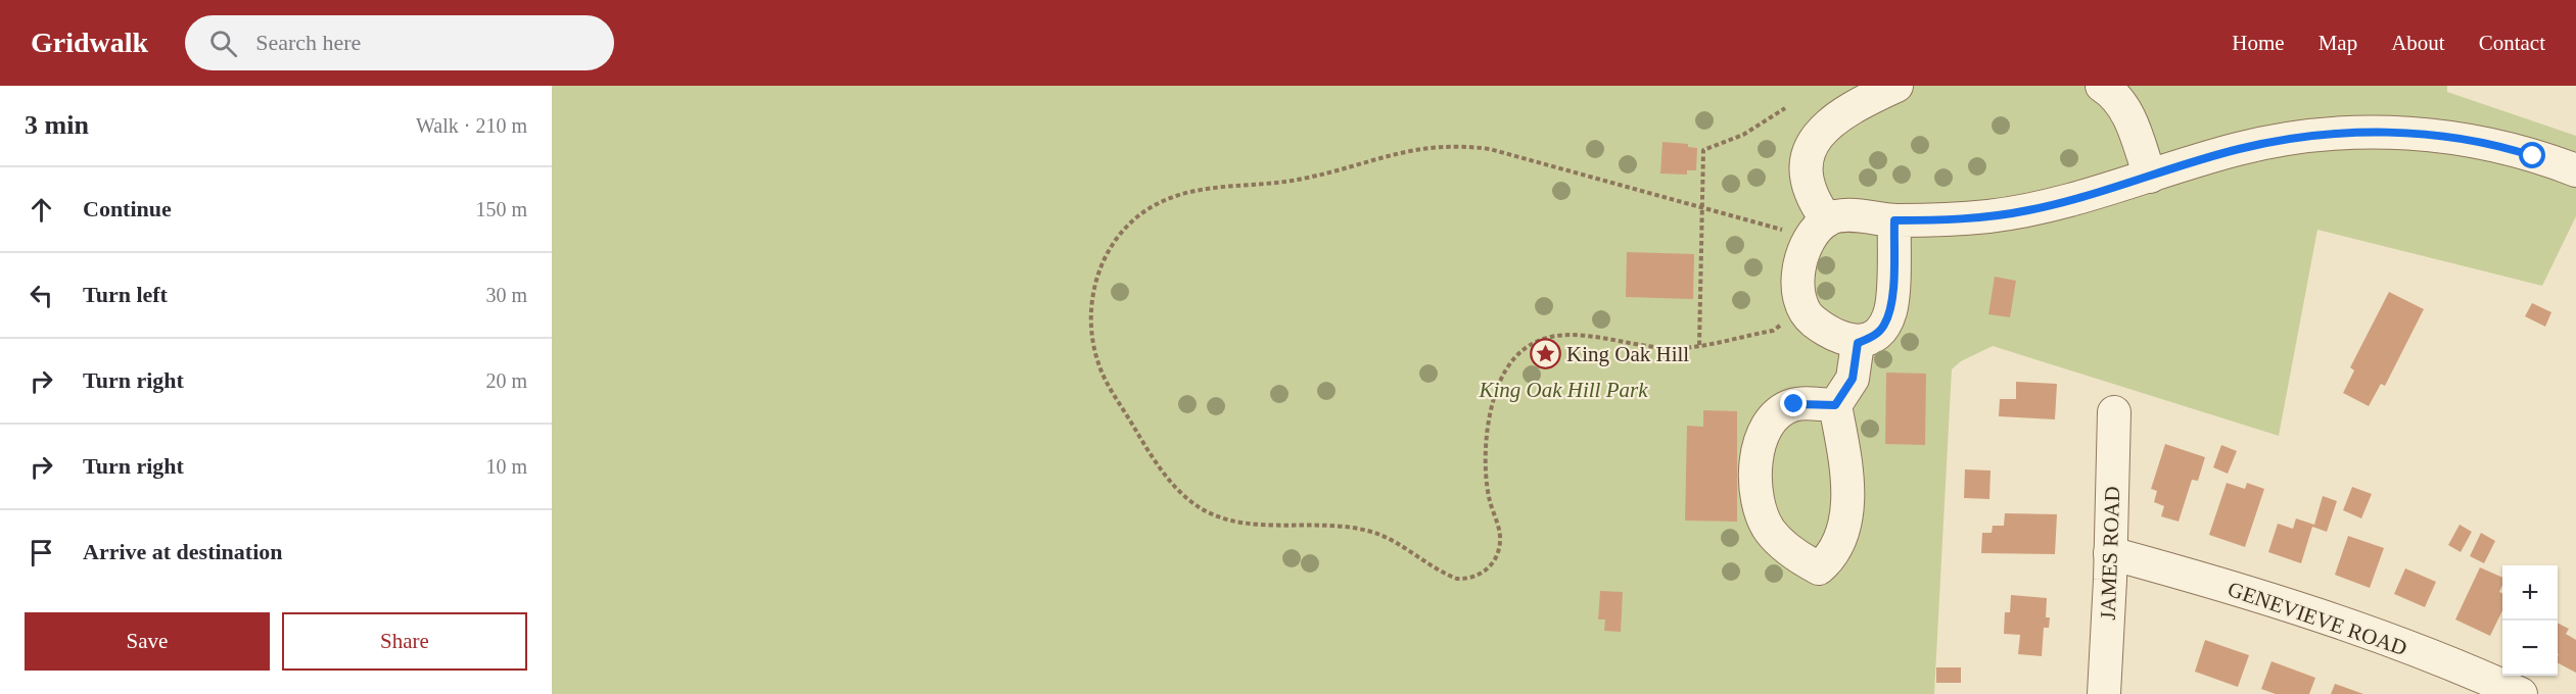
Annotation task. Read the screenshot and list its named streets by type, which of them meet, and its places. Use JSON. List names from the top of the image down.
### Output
{
  "streets": {
    "street": ["JAMES ROAD", "GENEVIEVE ROAD"]
  },
  "crossings": [
    ["JAMES ROAD", "GENEVIEVE ROAD"]
  ],
  "parks": ["King Oak Hill Park"],
  "places": {
    "place": ["King Oak Hill"]
  },
  "page": {
    "header": "Gridwalk",
    "search": "Search here",
    "nav": [
      "Home",
      "Map",
      "About",
      "Contact"
    ],
    "heading": ["3 min", "Walk · 210 m"],
    "list": [
      ["Continue", "150 m"],
      ["Turn left", "30 m"],
      ["Turn right", "20 m"],
      ["Turn right", "10 m"],
      "Arrive at destination"
    ],
    "map_buttons": ["+", "−"],
    "buttons": ["Save", "Share"]
  }
}
